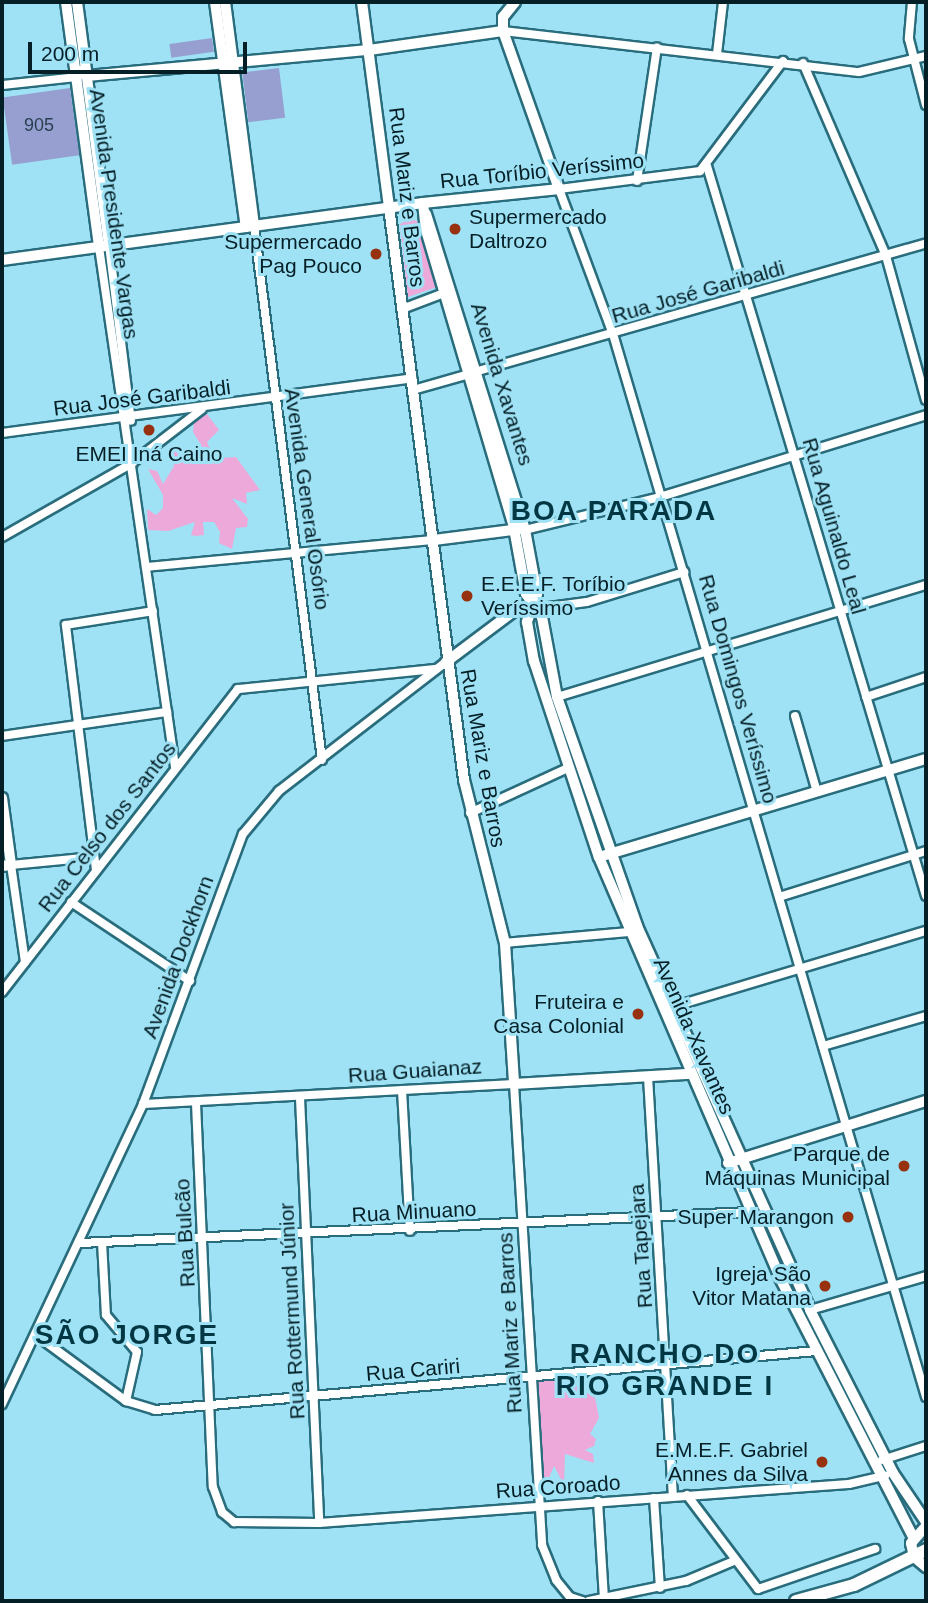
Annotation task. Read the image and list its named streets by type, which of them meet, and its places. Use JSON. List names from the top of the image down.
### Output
{
  "streets": {
    "main road": [
      "Rua Toríbio Veríssimo",
      "Rua Mariz e Barros",
      "Avenida Xavantes",
      "Avenida General Osório"
    ],
    "street": [
      "Avenida Presidente Vargas",
      "Rua José Garibaldi",
      "Rua Aguinaldo Leal",
      "Rua Domingos Veríssimo",
      "Rua Celso dos Santos",
      "Avenida Dockhorn",
      "Rua Guaianaz",
      "Rua Minuano",
      "Rua Bulcão",
      "Rua Tapejara",
      "Rua Rottermund Júnior",
      "Rua Cariri",
      "Rua Coroado"
    ]
  },
  "crossings": [
    ["Rua Toríbio Veríssimo", "Rua Mariz e Barros"],
    ["Rua Toríbio Veríssimo", "Avenida Presidente Vargas"],
    ["Rua Toríbio Veríssimo", "Avenida Xavantes"],
    ["Rua Toríbio Veríssimo", "Avenida General Osório"],
    ["Rua Toríbio Veríssimo", "Rua Aguinaldo Leal"],
    ["Rua Toríbio Veríssimo", "Rua Domingos Veríssimo"],
    ["Rua Mariz e Barros", "Rua José Garibaldi"],
    ["Rua Mariz e Barros", "Avenida Dockhorn"],
    ["Rua Mariz e Barros", "Rua Guaianaz"],
    ["Rua Mariz e Barros", "Rua Minuano"],
    ["Rua Mariz e Barros", "Rua Cariri"],
    ["Rua Mariz e Barros", "Rua Coroado"],
    ["Avenida Presidente Vargas", "Rua José Garibaldi"],
    ["Avenida Presidente Vargas", "Rua Celso dos Santos"],
    ["Rua José Garibaldi", "Avenida Xavantes"],
    ["Rua José Garibaldi", "Avenida General Osório"],
    ["Rua José Garibaldi", "Rua Aguinaldo Leal"],
    ["Rua José Garibaldi", "Rua Domingos Veríssimo"],
    ["Avenida Xavantes", "Avenida Dockhorn"],
    ["Avenida Xavantes", "Rua Guaianaz"],
    ["Avenida Xavantes", "Rua Minuano"],
    ["Avenida Xavantes", "Rua Cariri"],
    ["Avenida Xavantes", "Rua Coroado"],
    ["Avenida General Osório", "Rua Celso dos Santos"],
    ["Avenida General Osório", "Avenida Dockhorn"],
    ["Avenida Dockhorn", "Rua Guaianaz"],
    ["Avenida Dockhorn", "Rua Minuano"],
    ["Avenida Dockhorn", "Rua Cariri"],
    ["Rua Guaianaz", "Rua Bulcão"],
    ["Rua Guaianaz", "Rua Tapejara"],
    ["Rua Guaianaz", "Rua Rottermund Júnior"],
    ["Rua Minuano", "Rua Bulcão"],
    ["Rua Minuano", "Rua Tapejara"],
    ["Rua Minuano", "Rua Rottermund Júnior"],
    ["Rua Bulcão", "Rua Cariri"],
    ["Rua Bulcão", "Rua Coroado"],
    ["Rua Tapejara", "Rua Cariri"],
    ["Rua Tapejara", "Rua Coroado"],
    ["Rua Rottermund Júnior", "Rua Cariri"],
    ["Rua Rottermund Júnior", "Rua Coroado"]
  ],
  "districts": ["BOA PARADA", "SÃO JORGE", "RANCHO DO RIO GRANDE I"],
  "places": [
    "Supermercado Daltrozo",
    "Supermercado Pag Pouco",
    "EMEI Iná Caino",
    "E.E.E.F. Toríbio Veríssimo",
    "Fruteira e Casa Colonial",
    "Parque de Máquinas Municipal",
    "Super Marangon",
    "Igreja São Vitor Matana",
    "E.M.E.F. Gabriel Annes da Silva"
  ],
  "house_numbers": ["905"],
  "scale_bar": "200 m"
}
